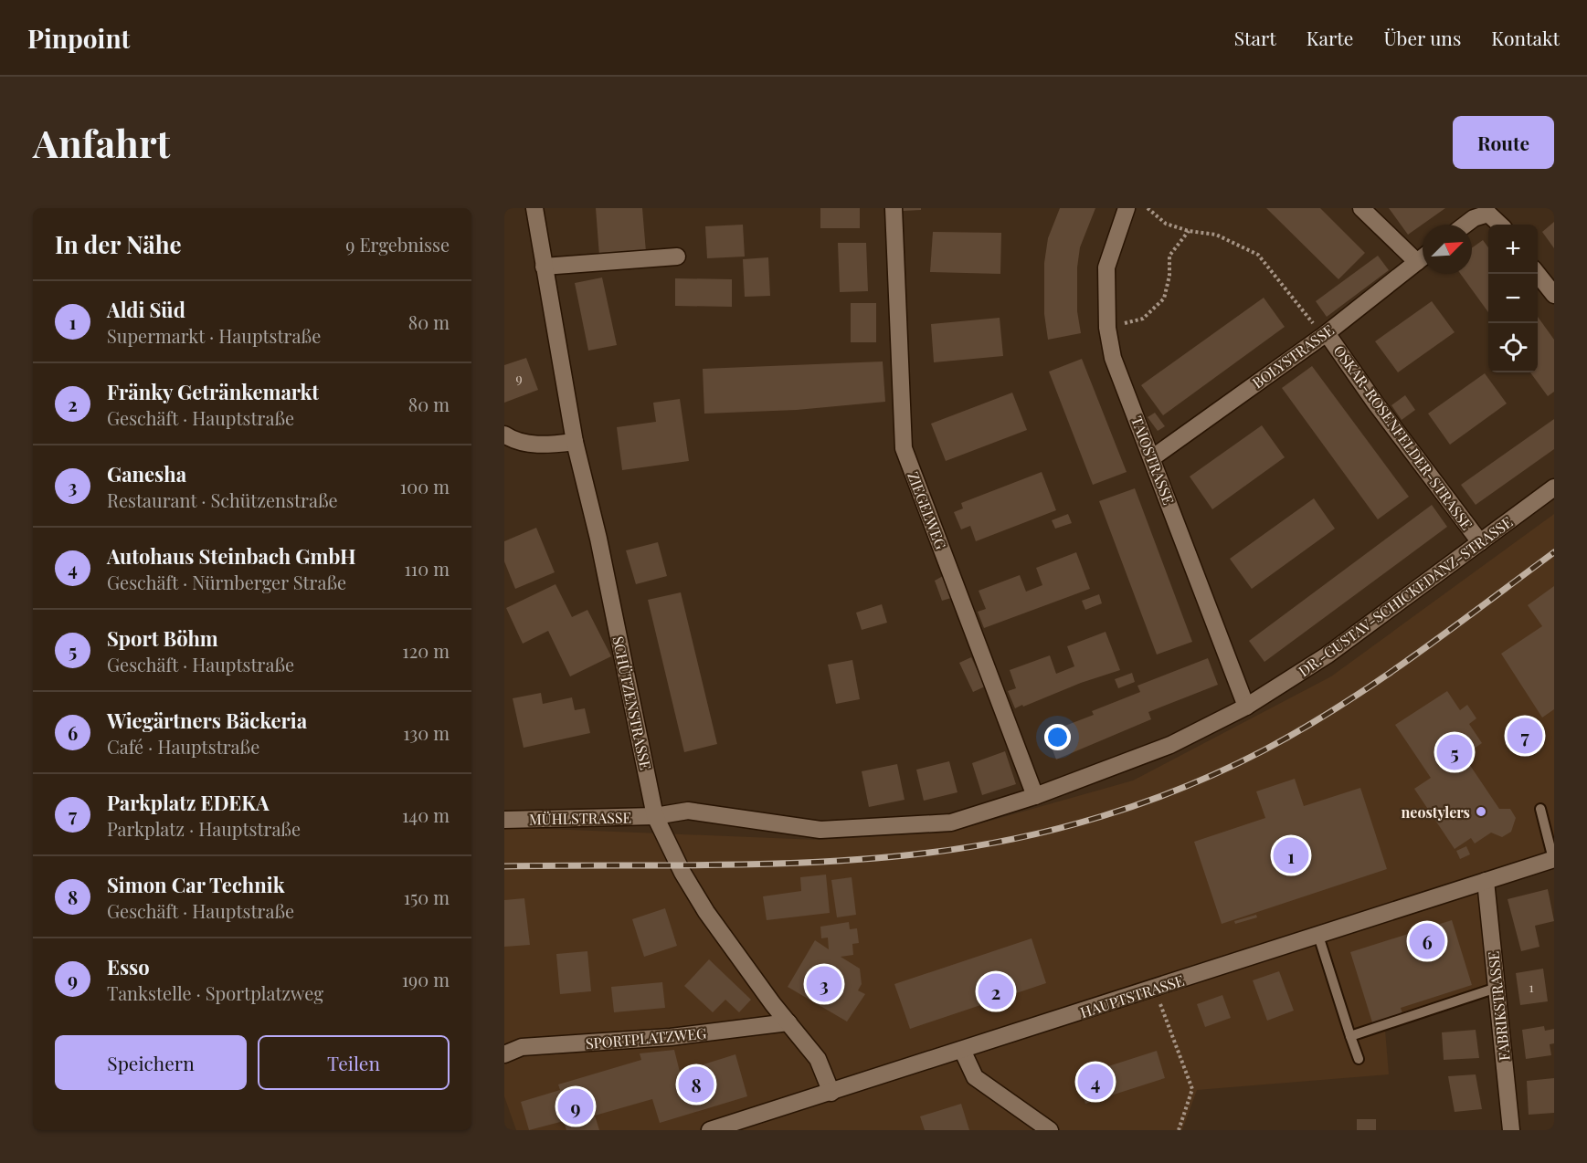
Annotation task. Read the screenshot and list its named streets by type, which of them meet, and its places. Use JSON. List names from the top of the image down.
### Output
{
  "streets": {
    "street": [
      "BOLYSTRASSE",
      "OSKAR-ROSENFELDER-STRASSE",
      "TAIOSTRASSE",
      "ZIEGELWEG",
      "DR.-GUSTAV-SCHICKEDANZ-STRASSE",
      "SCHÜTZENSTRASSE",
      "MÜHLSTRASSE",
      "HAUPTSTRASSE",
      "FABRIKSTRASSE",
      "SPORTPLATZWEG"
    ]
  },
  "crossings": [
    ["BOLYSTRASSE", "OSKAR-ROSENFELDER-STRASSE"],
    ["BOLYSTRASSE", "TAIOSTRASSE"],
    ["OSKAR-ROSENFELDER-STRASSE", "DR.-GUSTAV-SCHICKEDANZ-STRASSE"],
    ["TAIOSTRASSE", "DR.-GUSTAV-SCHICKEDANZ-STRASSE"],
    ["ZIEGELWEG", "DR.-GUSTAV-SCHICKEDANZ-STRASSE"],
    ["DR.-GUSTAV-SCHICKEDANZ-STRASSE", "SCHÜTZENSTRASSE"],
    ["DR.-GUSTAV-SCHICKEDANZ-STRASSE", "MÜHLSTRASSE"],
    ["SCHÜTZENSTRASSE", "MÜHLSTRASSE"],
    ["SCHÜTZENSTRASSE", "HAUPTSTRASSE"],
    ["SCHÜTZENSTRASSE", "SPORTPLATZWEG"],
    ["HAUPTSTRASSE", "FABRIKSTRASSE"]
  ],
  "places": ["neostylers"],
  "house_numbers": ["9", "1"],
  "north": "top right",
  "page": {
    "header": "Pinpoint",
    "nav": [
      "Start",
      "Karte",
      "Über uns",
      "Kontakt"
    ],
    "buttons": [
      "Route",
      ["Speichern", "Teilen"]
    ],
    "title": "Anfahrt",
    "heading": ["In der Nähe", "9 Ergebnisse"],
    "map_buttons": ["+", "−"],
    "list": [
      {
        "mark": "1",
        "name": "Aldi Süd",
        "note": "Supermarkt · Hauptstraße",
        "value": "80 m"
      },
      {
        "mark": "2",
        "name": "Fränky Getränkemarkt",
        "note": "Geschäft · Hauptstraße",
        "value": "80 m"
      },
      {
        "mark": "3",
        "name": "Ganesha",
        "note": "Restaurant · Schützenstraße",
        "value": "100 m"
      },
      {
        "mark": "4",
        "name": "Autohaus Steinbach GmbH",
        "note": "Geschäft · Nürnberger Straße",
        "value": "110 m"
      },
      {
        "mark": "5",
        "name": "Sport Böhm",
        "note": "Geschäft · Hauptstraße",
        "value": "120 m"
      },
      {
        "mark": "6",
        "name": "Wiegärtners Bäckeria",
        "note": "Café · Hauptstraße",
        "value": "130 m"
      },
      {
        "mark": "7",
        "name": "Parkplatz EDEKA",
        "note": "Parkplatz · Hauptstraße",
        "value": "140 m"
      },
      {
        "mark": "8",
        "name": "Simon Car Technik",
        "note": "Geschäft · Hauptstraße",
        "value": "150 m"
      },
      {
        "mark": "9",
        "name": "Esso",
        "note": "Tankstelle · Sportplatzweg",
        "value": "190 m"
      }
    ],
    "pins": [
      "7",
      "5",
      "1",
      "6",
      "3",
      "2",
      "4",
      "8",
      "9"
    ]
  }
}
